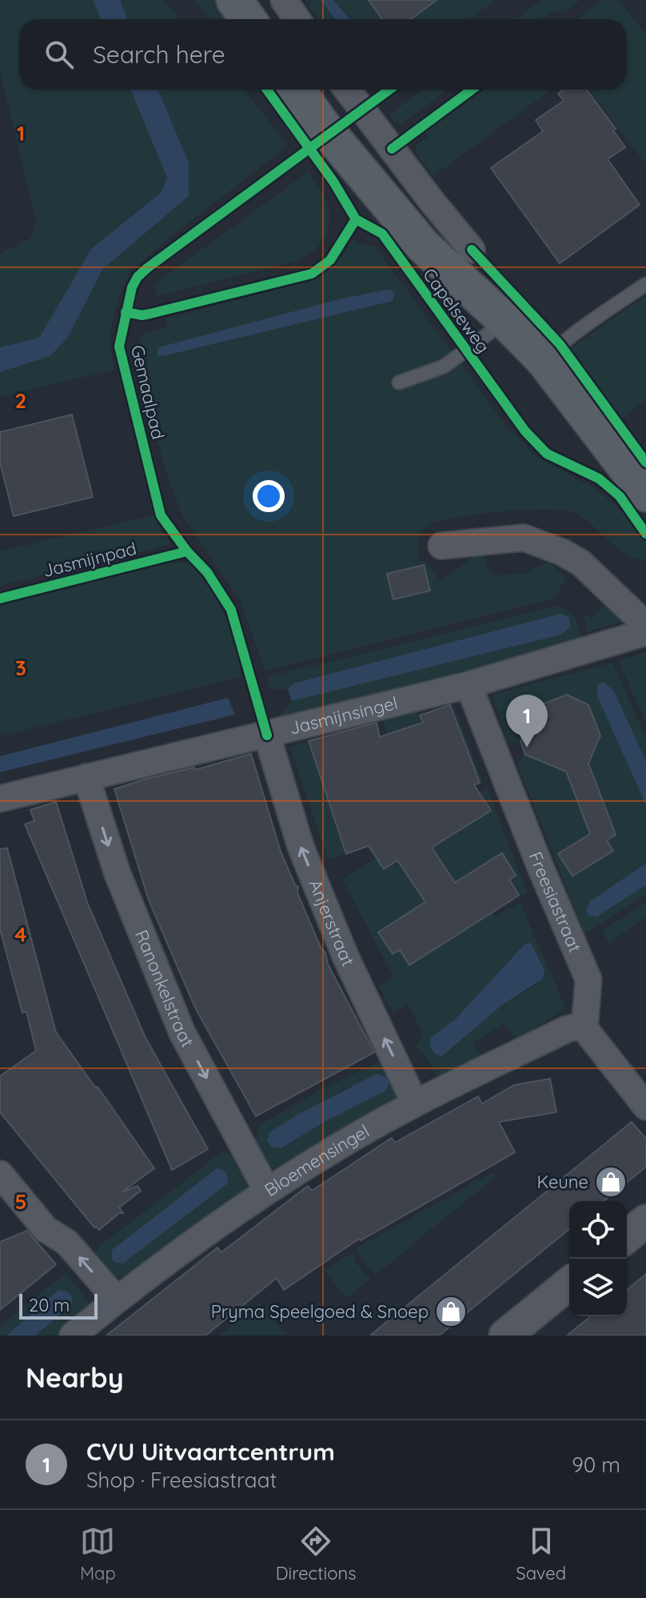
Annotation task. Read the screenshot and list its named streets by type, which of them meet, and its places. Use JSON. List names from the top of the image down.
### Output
{
  "streets": {
    "main road": ["Capelseweg"],
    "street": [
      "Jasmijnsingel",
      "Freesiastraat",
      "Anjerstraat",
      "Ranonkelstraat",
      "Bloemensingel"
    ],
    "cycle path": ["Gemaalpad", "Jasmijnpad"]
  },
  "crossings": [
    ["Jasmijnsingel", "Freesiastraat"],
    ["Jasmijnsingel", "Anjerstraat"],
    ["Jasmijnsingel", "Ranonkelstraat"],
    ["Freesiastraat", "Bloemensingel"],
    ["Anjerstraat", "Bloemensingel"],
    ["Ranonkelstraat", "Bloemensingel"]
  ],
  "one_way": ["Anjerstraat"],
  "places": {
    "shop": ["Keune", "Pryma Speelgoed & Snoep"]
  },
  "scale_bar": "20 m",
  "page": {
    "search": "Search here",
    "pins": "1",
    "scale": "20 m",
    "heading": "Nearby",
    "list": [
      {
        "mark": "1",
        "name": "CVU Uitvaartcentrum",
        "note": "Shop · Freesiastraat",
        "value": "90 m"
      }
    ],
    "nav": ["Map", "Directions", "Saved"]
  },
  "grid": {
    "rows": [
      "1",
      "2",
      "3",
      "4",
      "5"
    ]
  }
}
